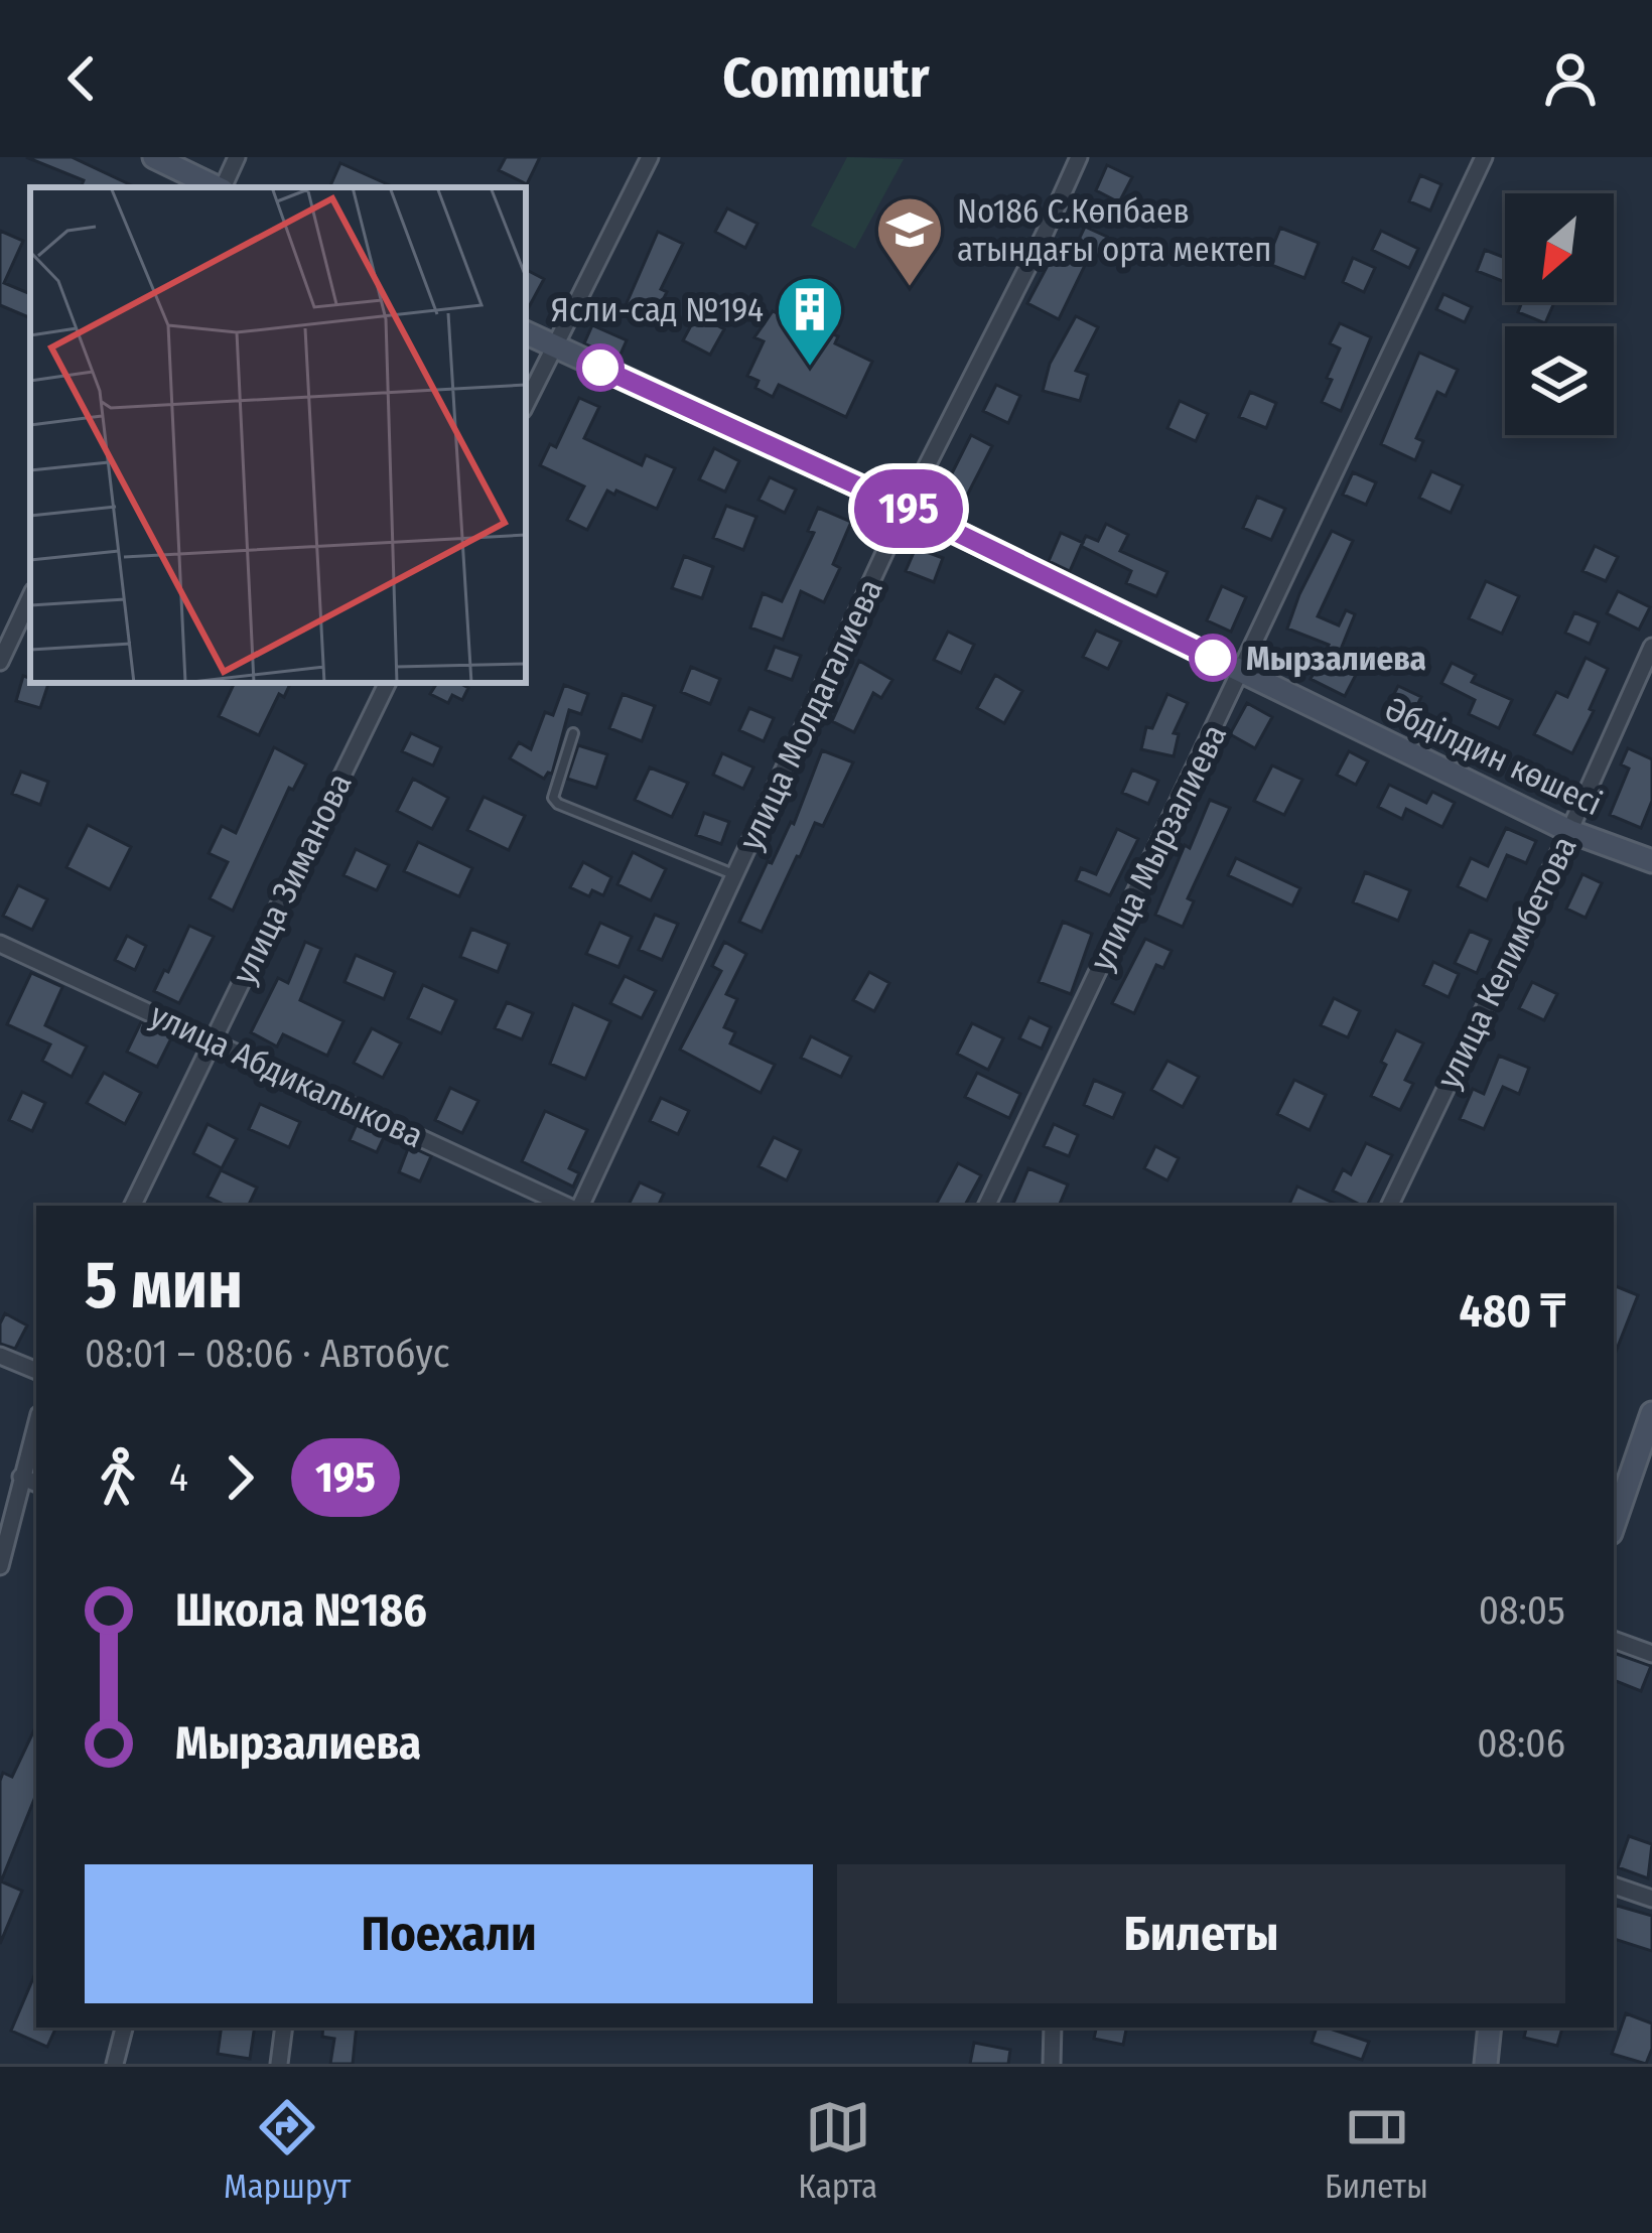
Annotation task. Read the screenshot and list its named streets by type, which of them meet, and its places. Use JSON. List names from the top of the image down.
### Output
{
  "streets": {
    "main road": ["Әбділдин көшесі"],
    "street": [
      "улица Молдагалиева",
      "улица Мырзалиева",
      "улица Зиманова",
      "улица Келимбетова",
      "улица Абдикалыкова"
    ]
  },
  "crossings": [
    ["улица Молдагалиева", "Әбділдин көшесі"],
    ["Әбділдин көшесі", "улица Мырзалиева"],
    ["Әбділдин көшесі", "улица Келимбетова"],
    ["улица Зиманова", "улица Абдикалыкова"]
  ],
  "places": {
    "school or university": ["No186 С.Көпбаев атындағы орта мектеп"],
    "building": ["Ясли-сад №194"],
    "other": ["Мырзалиева"]
  },
  "lines": ["bus line 195"],
  "north": "bottom left",
  "page": {
    "header": "Commutr",
    "on_map": "195",
    "heading": ["5 мин", "08:01 – 08:06 · Автобус", "480 ₸"],
    "legs": ["4", "195"],
    "list": [
      {
        "name": "Школа №186",
        "value": "08:05"
      },
      {
        "name": "Мырзалиева",
        "value": "08:06"
      }
    ],
    "buttons": ["Поехали", "Билеты"],
    "tabs": ["Маршрут", "Карта", "Билеты"]
  }
}
